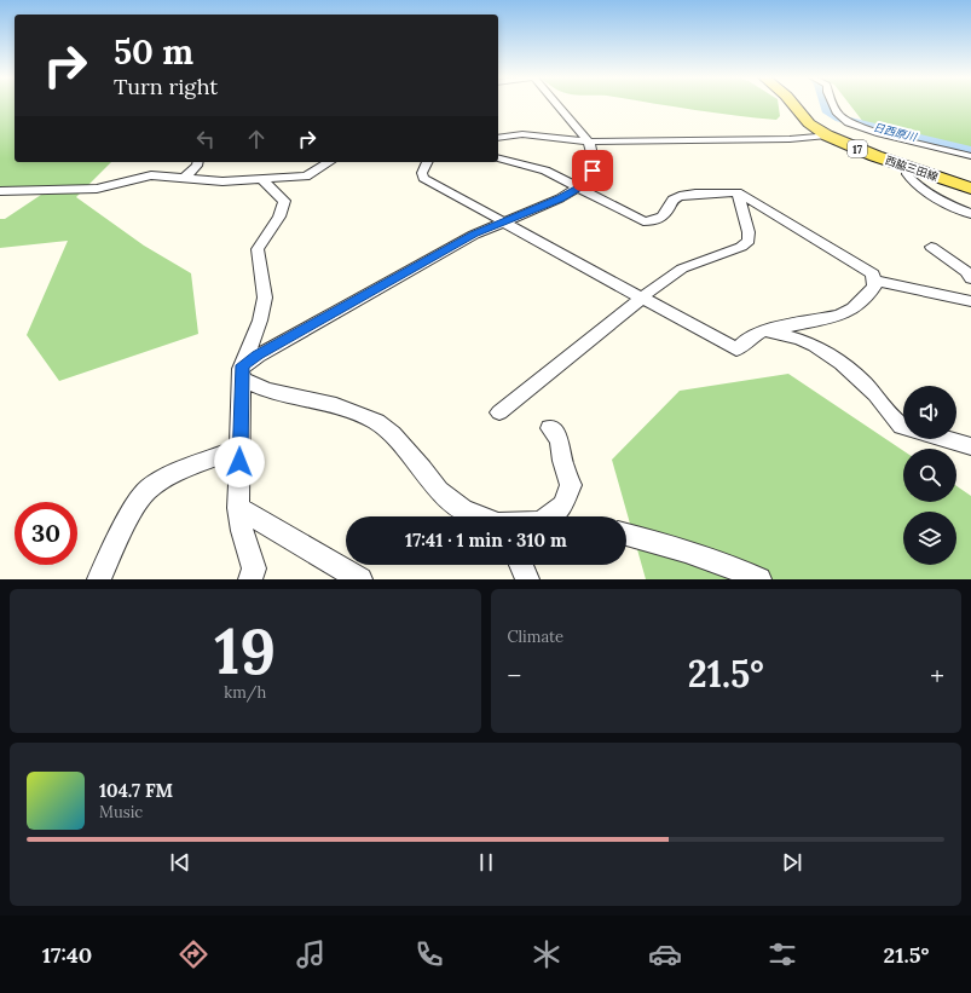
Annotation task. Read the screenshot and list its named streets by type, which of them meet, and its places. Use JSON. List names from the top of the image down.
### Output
{
  "streets": {
    "main road": ["17", "西脇三田線"]
  },
  "water": ["日西原川"],
  "page": {
    "turn": ["50 m", "Turn right"],
    "limit": "30",
    "trip": "17:41 · 1 min · 310 m",
    "tile": [
      ["19", "km/h"],
      "Climate"
    ],
    "heat": ["−", "21.5°", "+"],
    "song": ["104.7 FM", "Music"],
    "tabs": ["17:40", "21.5°"]
  }
}
